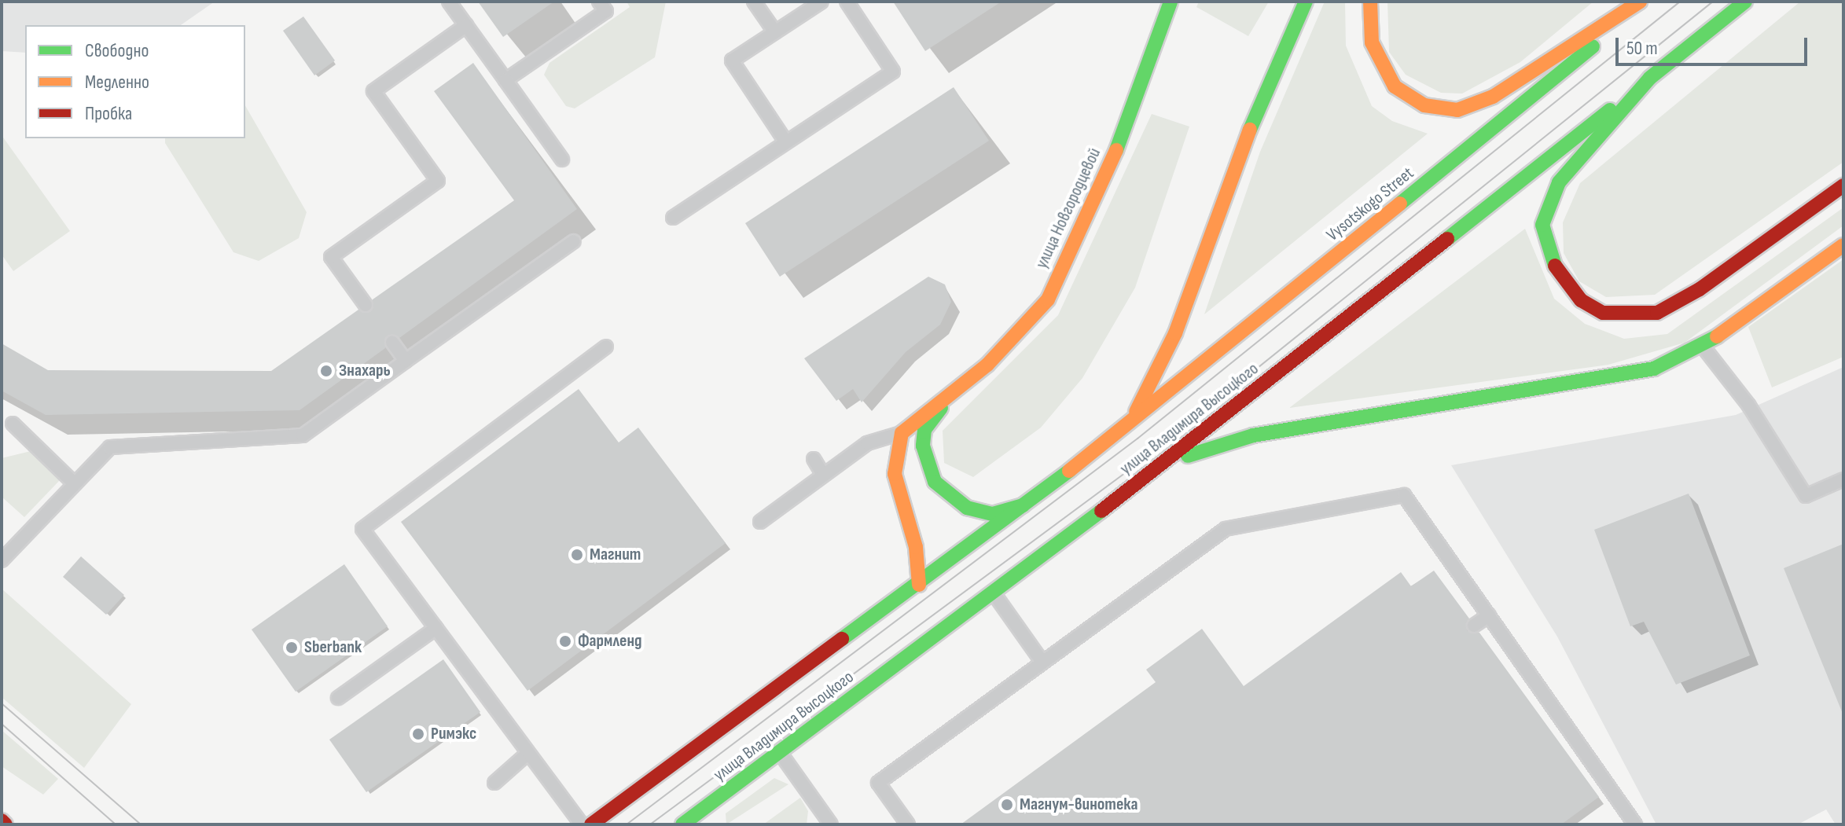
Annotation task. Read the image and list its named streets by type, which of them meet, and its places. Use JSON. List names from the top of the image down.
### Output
{
  "streets": {
    "main road": ["Vysotskogo Street", "улица Новгородцевой", "улица Владимира Высоцкого"]
  },
  "crossings": [
    ["Vysotskogo Street", "улица Владимира Высоцкого"],
    ["улица Новгородцевой", "улица Владимира Высоцкого"]
  ],
  "places": [
    "Знахарь",
    "Магнит",
    "Фармленд",
    "Sberbank",
    "Римэкс",
    "Магнум-винотека"
  ],
  "legend": ["Свободно", "Медленно", "Пробка"],
  "scale_bar": "50 m"
}
